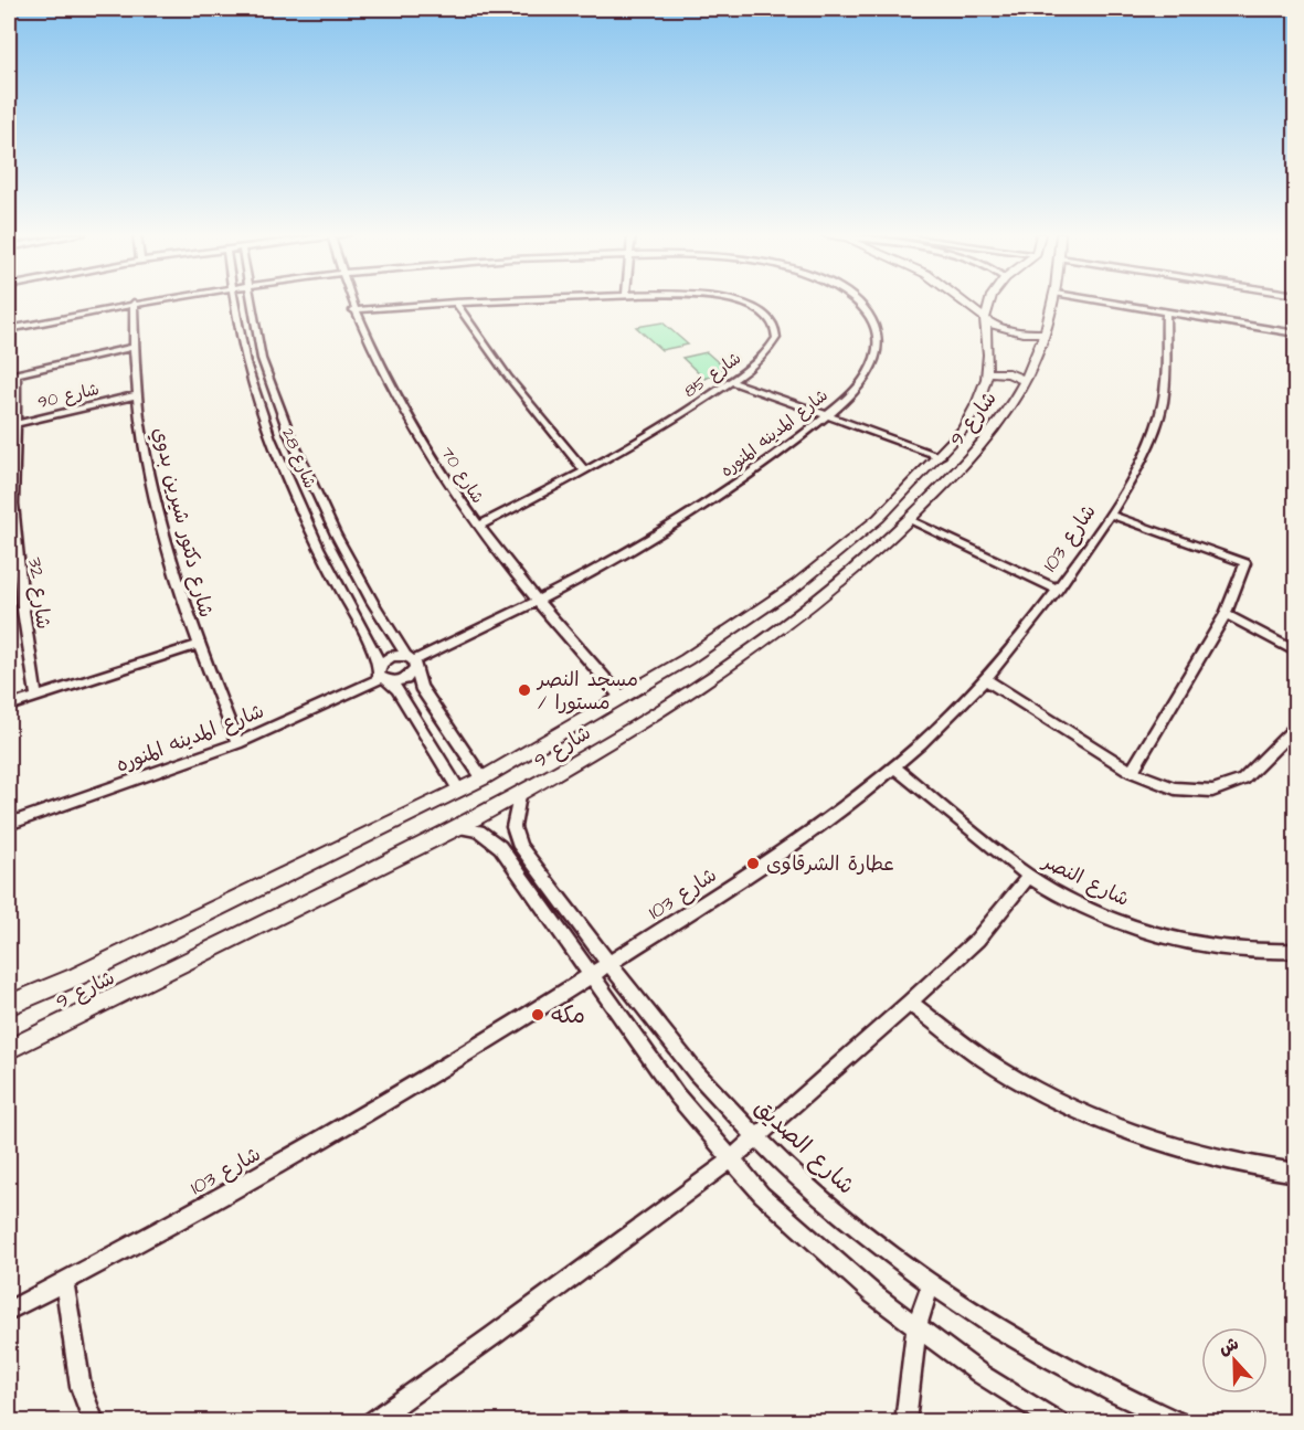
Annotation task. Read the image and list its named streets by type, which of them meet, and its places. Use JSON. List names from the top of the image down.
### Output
{
  "streets": {
    "main road": ["شارع 9"],
    "street": [
      "شارع 85",
      "شارع 90",
      "شارع المدينه المنوره",
      "شارع 28",
      "شارع 70",
      "شارع دكتور شيرين بدوي",
      "شارع 103",
      "شارع 32",
      "شارع النصر",
      "شارع الصديق"
    ]
  },
  "crossings": [
    ["شارع 85", "شارع 70"],
    ["شارع 90", "شارع دكتور شيرين بدوي"],
    ["شارع 90", "شارع 32"],
    ["شارع 9", "شارع 28"],
    ["شارع 9", "شارع 70"],
    ["شارع 9", "شارع الصديق"],
    ["شارع المدينه المنوره", "شارع 28"],
    ["شارع المدينه المنوره", "شارع 70"],
    ["شارع المدينه المنوره", "شارع دكتور شيرين بدوي"],
    ["شارع 103", "شارع النصر"],
    ["شارع 103", "شارع الصديق"]
  ],
  "places": ["مسجد النصر / مستورا", "عطارة الشرقاوى", "مكه"],
  "north": "top"
}
